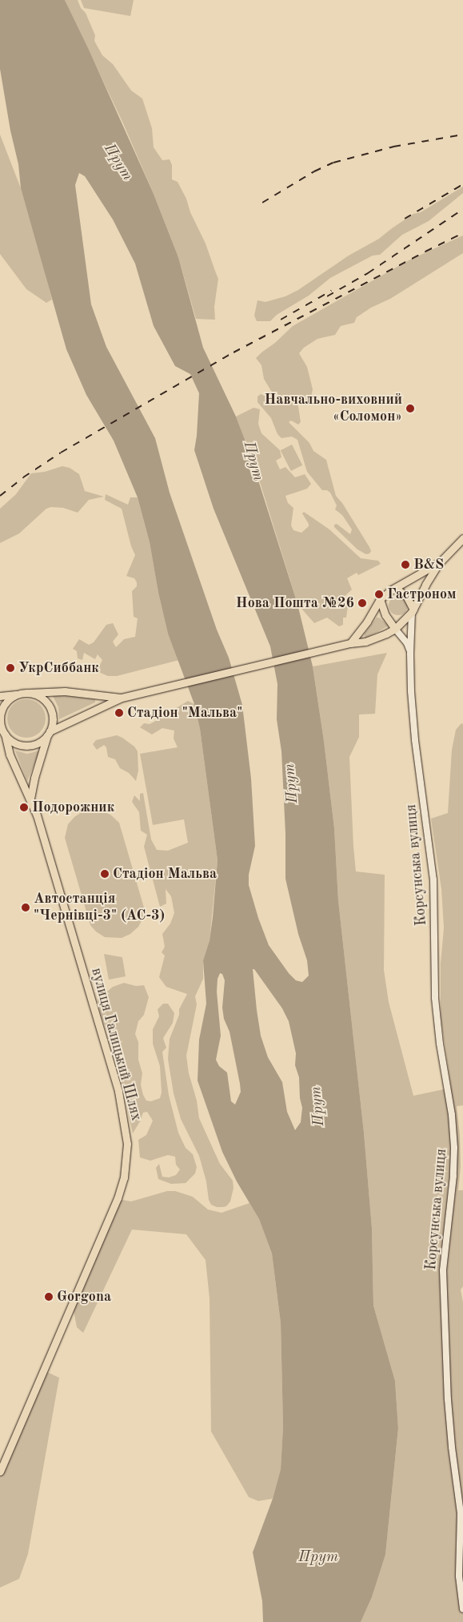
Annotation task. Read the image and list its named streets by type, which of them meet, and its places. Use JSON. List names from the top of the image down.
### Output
{
  "streets": {
    "main road": ["Корсунська вулиця", "вулиця Галицький Шлях"]
  },
  "water": ["Прут"],
  "places": [
    "Навчально-виховний «Соломон»",
    "B&S",
    "Гастроном",
    "Нова Пошта №26",
    "УкрСиббанк",
    "Стадіон \"Мальва\"",
    "Подорожник",
    "Стадіон Мальва",
    "Автостанція \"Чернівці-3\" (АС-3)",
    "Gorgona"
  ]
}
